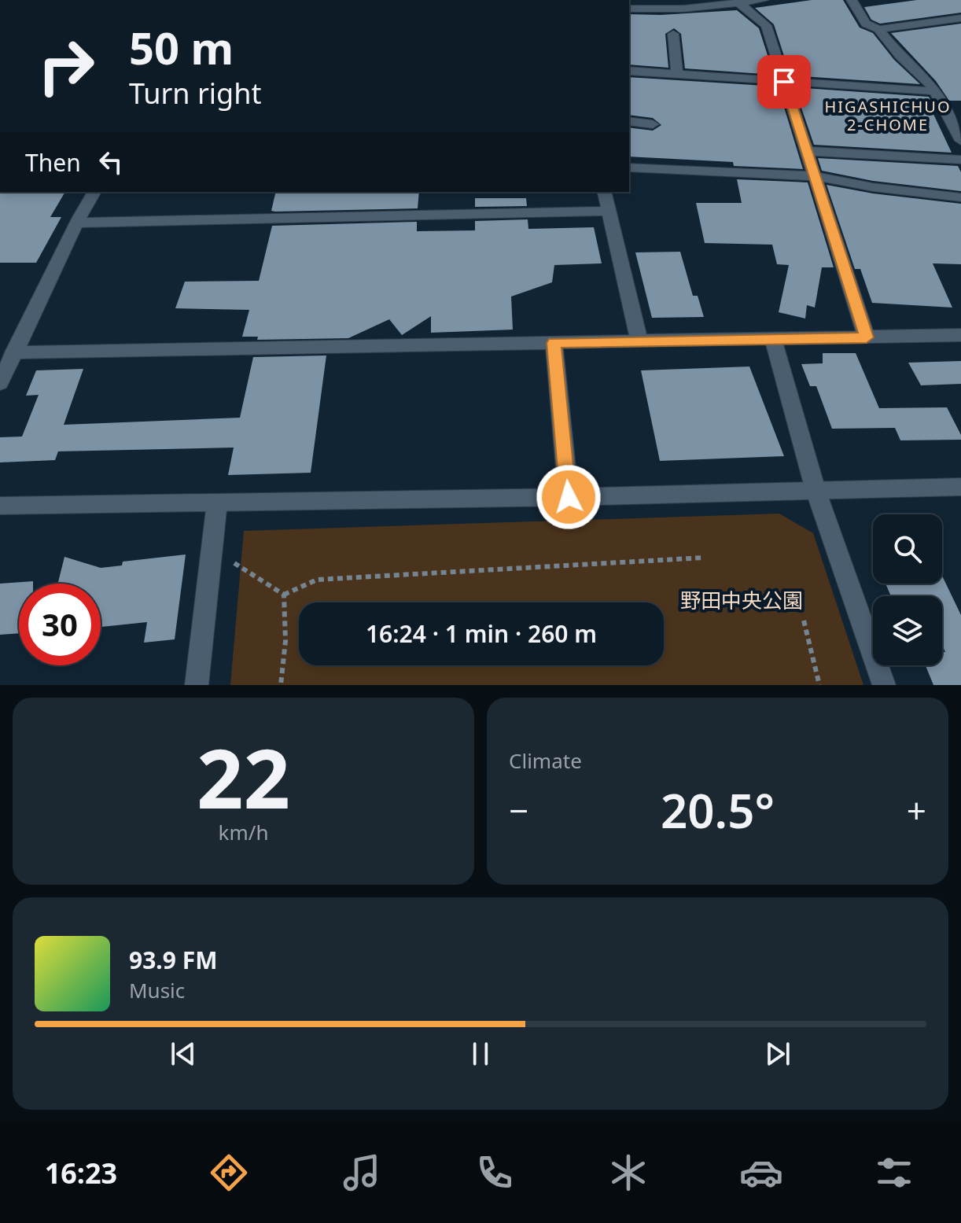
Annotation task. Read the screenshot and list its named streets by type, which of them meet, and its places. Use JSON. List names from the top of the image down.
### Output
{
  "districts": ["HIGASHICHUO 2-CHOME"],
  "parks": ["野田中央公園"],
  "page": {
    "turn": ["50 m", "Turn right"],
    "then": "Then",
    "limit": "30",
    "trip": "16:24 · 1 min · 260 m",
    "tile": [
      ["22", "km/h"],
      "Climate"
    ],
    "heat": ["−", "20.5°", "+"],
    "song": ["93.9 FM", "Music"],
    "tabs": "16:23"
  }
}
